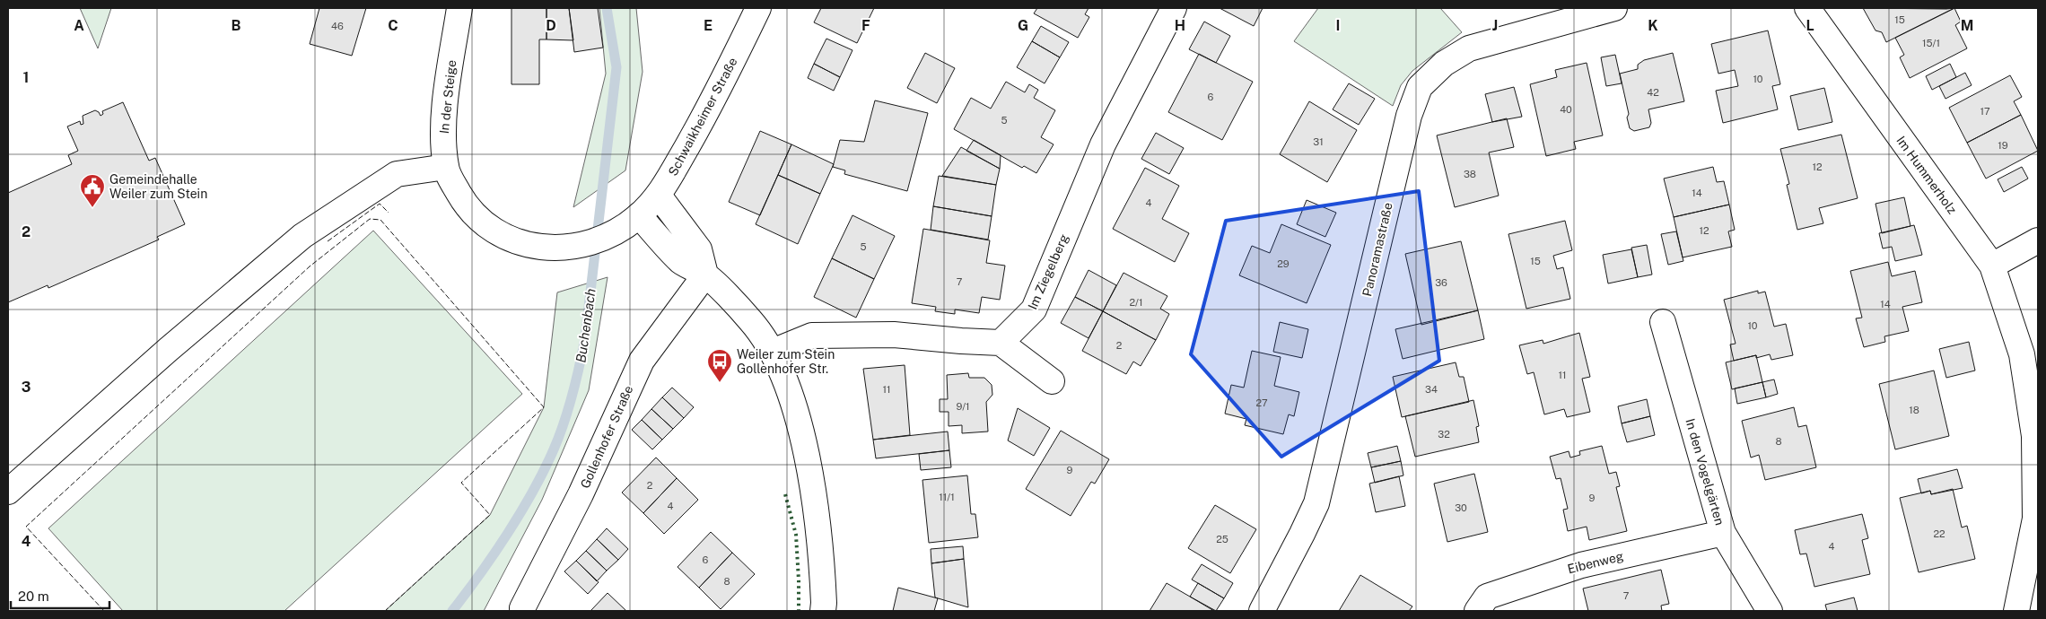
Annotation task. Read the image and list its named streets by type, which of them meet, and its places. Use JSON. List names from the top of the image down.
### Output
{
  "streets": {
    "street": [
      "In der Steige",
      "Schwaikheimer Straße",
      "Im Hummerholz",
      "Panoramastraße",
      "Im Ziegelberg",
      "Gollenhofer Straße",
      "In den Vogelgärten",
      "Eibenweg"
    ]
  },
  "crossings": [
    ["In der Steige", "Schwaikheimer Straße"],
    ["In den Vogelgärten", "Eibenweg"]
  ],
  "water": ["Buchenbach"],
  "places": {
    "public building": ["Gemeindehalle Weiler zum Stein"],
    "bus stop": ["Weiler zum Stein Gollenhofer Str."]
  },
  "house_numbers": [
    "15",
    "46",
    "15/1",
    "10",
    "42",
    "6",
    "40",
    "17",
    "5",
    "31",
    "19",
    "12",
    "38",
    "14",
    "4",
    "12",
    "5",
    "15",
    "29",
    "7",
    "36",
    "2/1",
    "14",
    "10",
    "2",
    "11",
    "11",
    "34",
    "27",
    "9/1",
    "18",
    "32",
    "8",
    "9",
    "2",
    "11/1",
    "9",
    "4",
    "30",
    "22",
    "25",
    "4",
    "6",
    "8",
    "7"
  ],
  "scale_bar": "20 m",
  "grid": {
    "columns": [
      "A",
      "B",
      "C",
      "D",
      "E",
      "F",
      "G",
      "H",
      "I",
      "J",
      "K",
      "L",
      "M"
    ],
    "rows": [
      "1",
      "2",
      "3",
      "4"
    ]
  }
}
